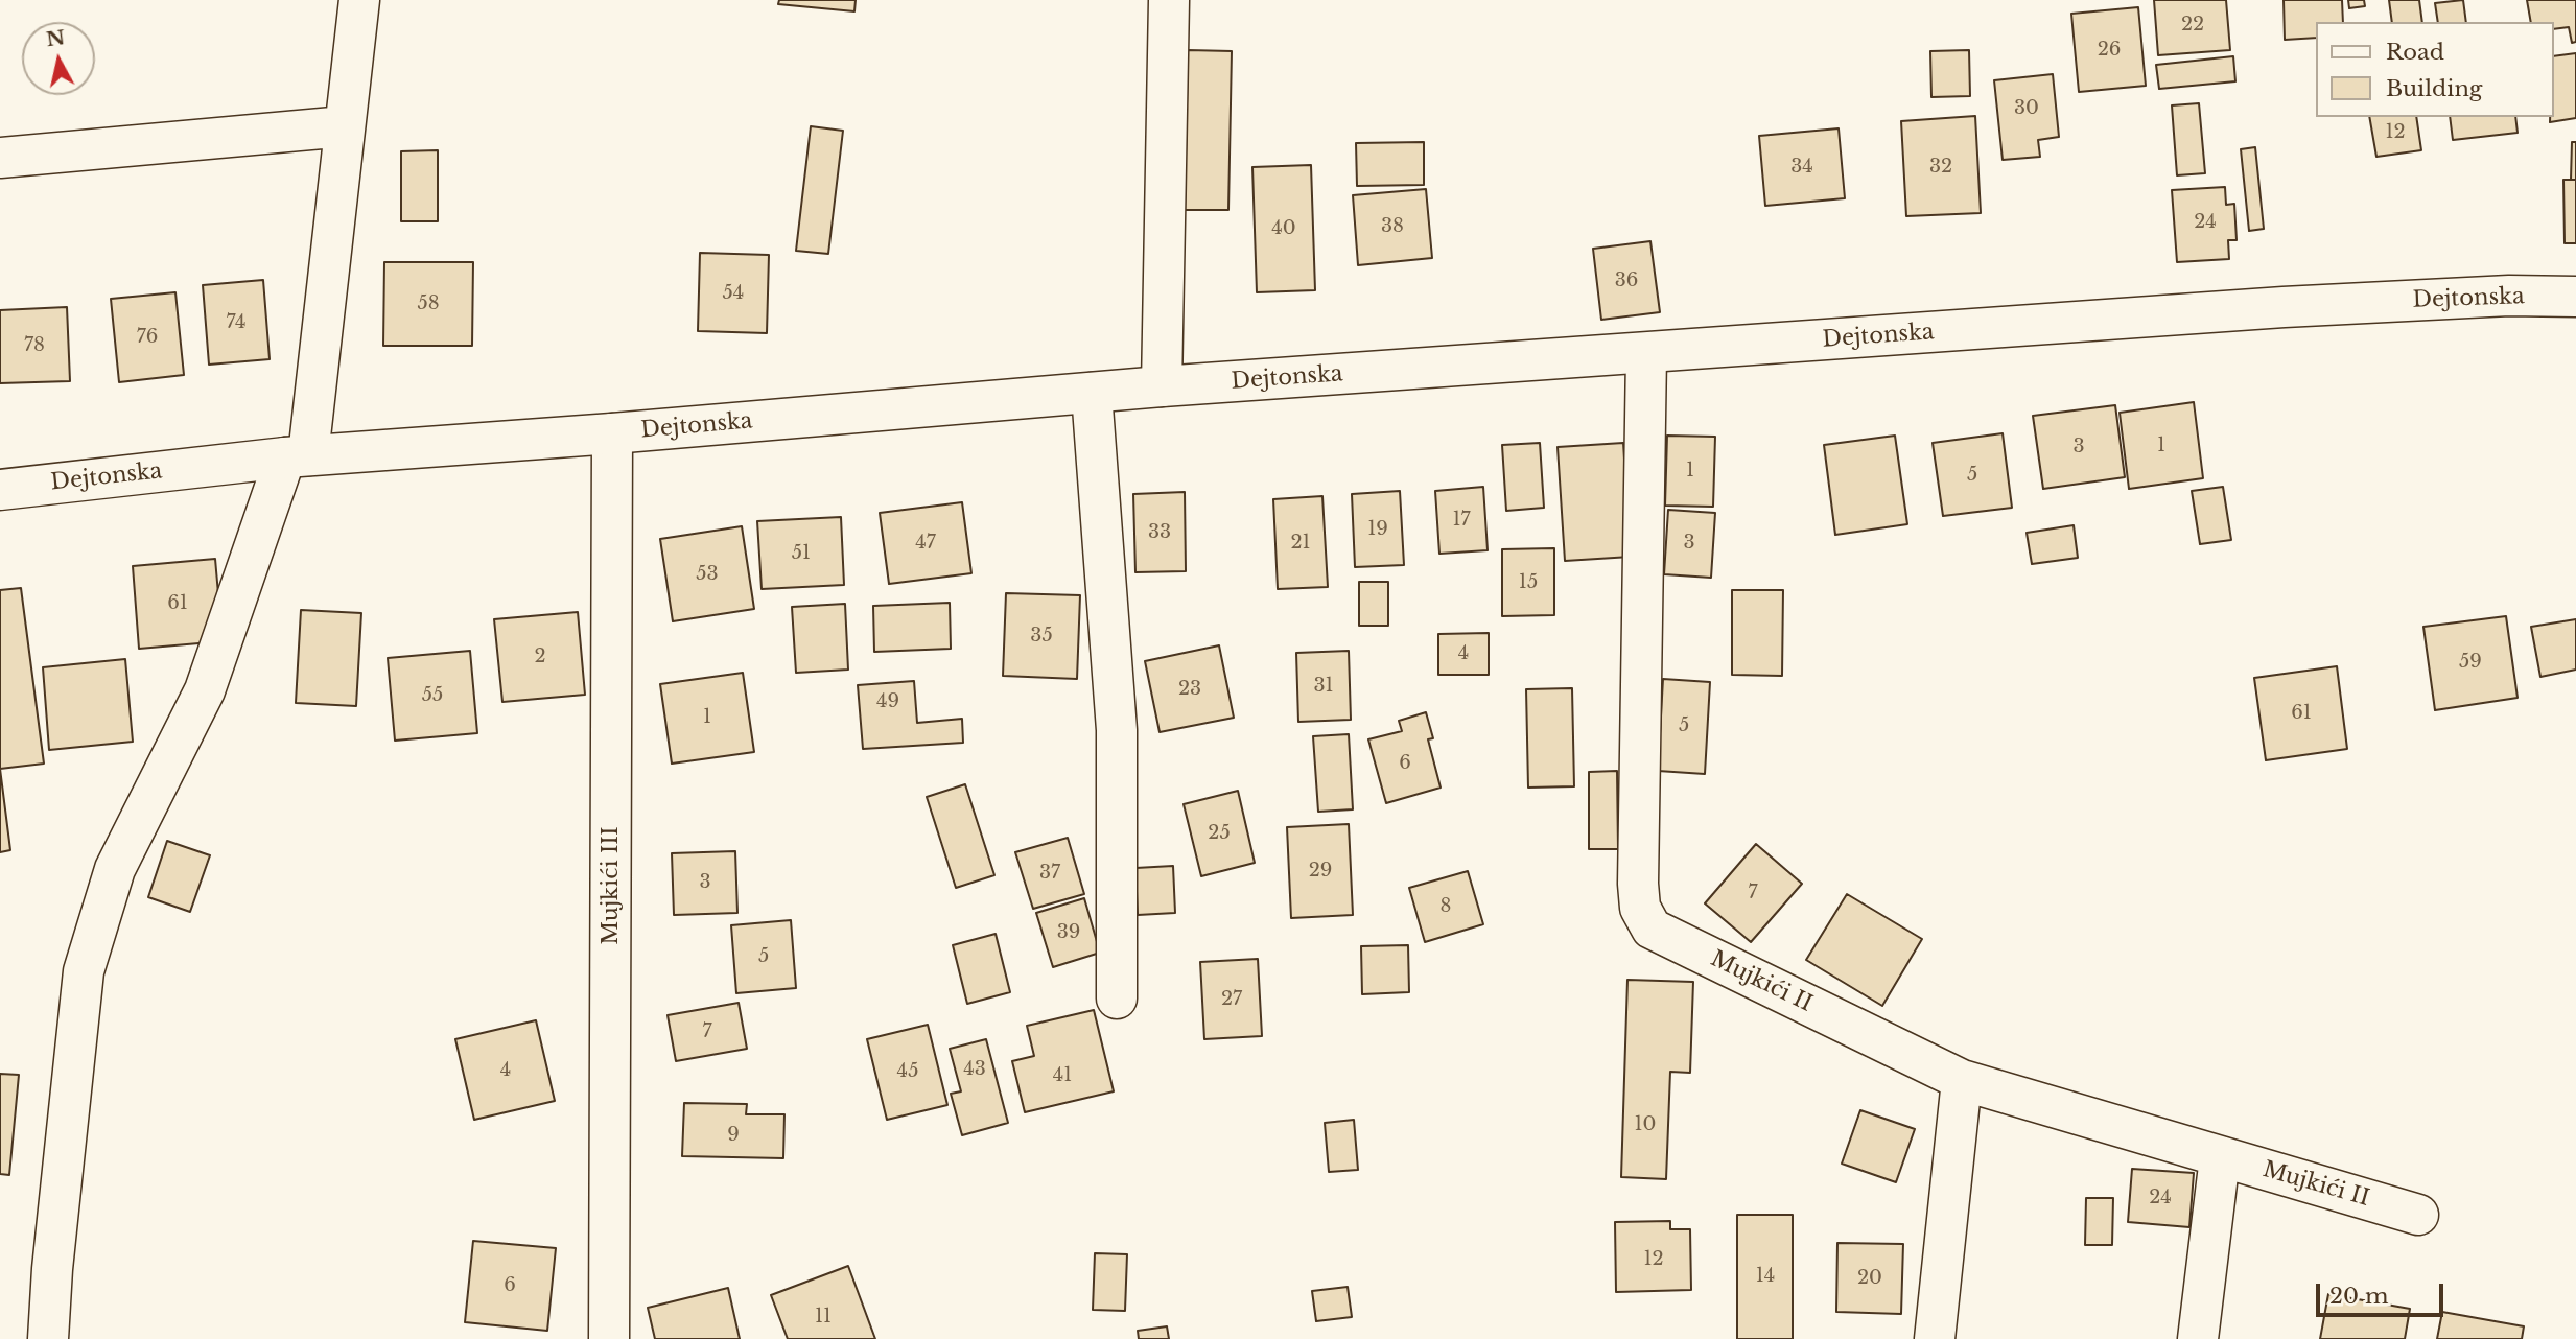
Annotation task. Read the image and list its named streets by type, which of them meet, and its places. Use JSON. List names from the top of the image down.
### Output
{
  "streets": {
    "street": ["Dejtonska", "Mujkići III", "Mujkići II"]
  },
  "crossings": [
    ["Dejtonska", "Mujkići III"],
    ["Dejtonska", "Mujkići II"]
  ],
  "house_numbers": [
    "22",
    "26",
    "30",
    "12",
    "34",
    "32",
    "24",
    "38",
    "40",
    "36",
    "54",
    "58",
    "74",
    "76",
    "78",
    "1",
    "3",
    "1",
    "5",
    "17",
    "19",
    "33",
    "47",
    "21",
    "3",
    "51",
    "53",
    "15",
    "61",
    "35",
    "4",
    "2",
    "59",
    "31",
    "23",
    "55",
    "49",
    "61",
    "1",
    "5",
    "6",
    "25",
    "29",
    "37",
    "3",
    "7",
    "8",
    "39",
    "5",
    "27",
    "7",
    "43",
    "4",
    "45",
    "41",
    "10",
    "9",
    "24",
    "12",
    "14",
    "20",
    "6",
    "11"
  ],
  "legend": ["Road", "Building"],
  "scale_bar": "20 m",
  "north": "top"
}
